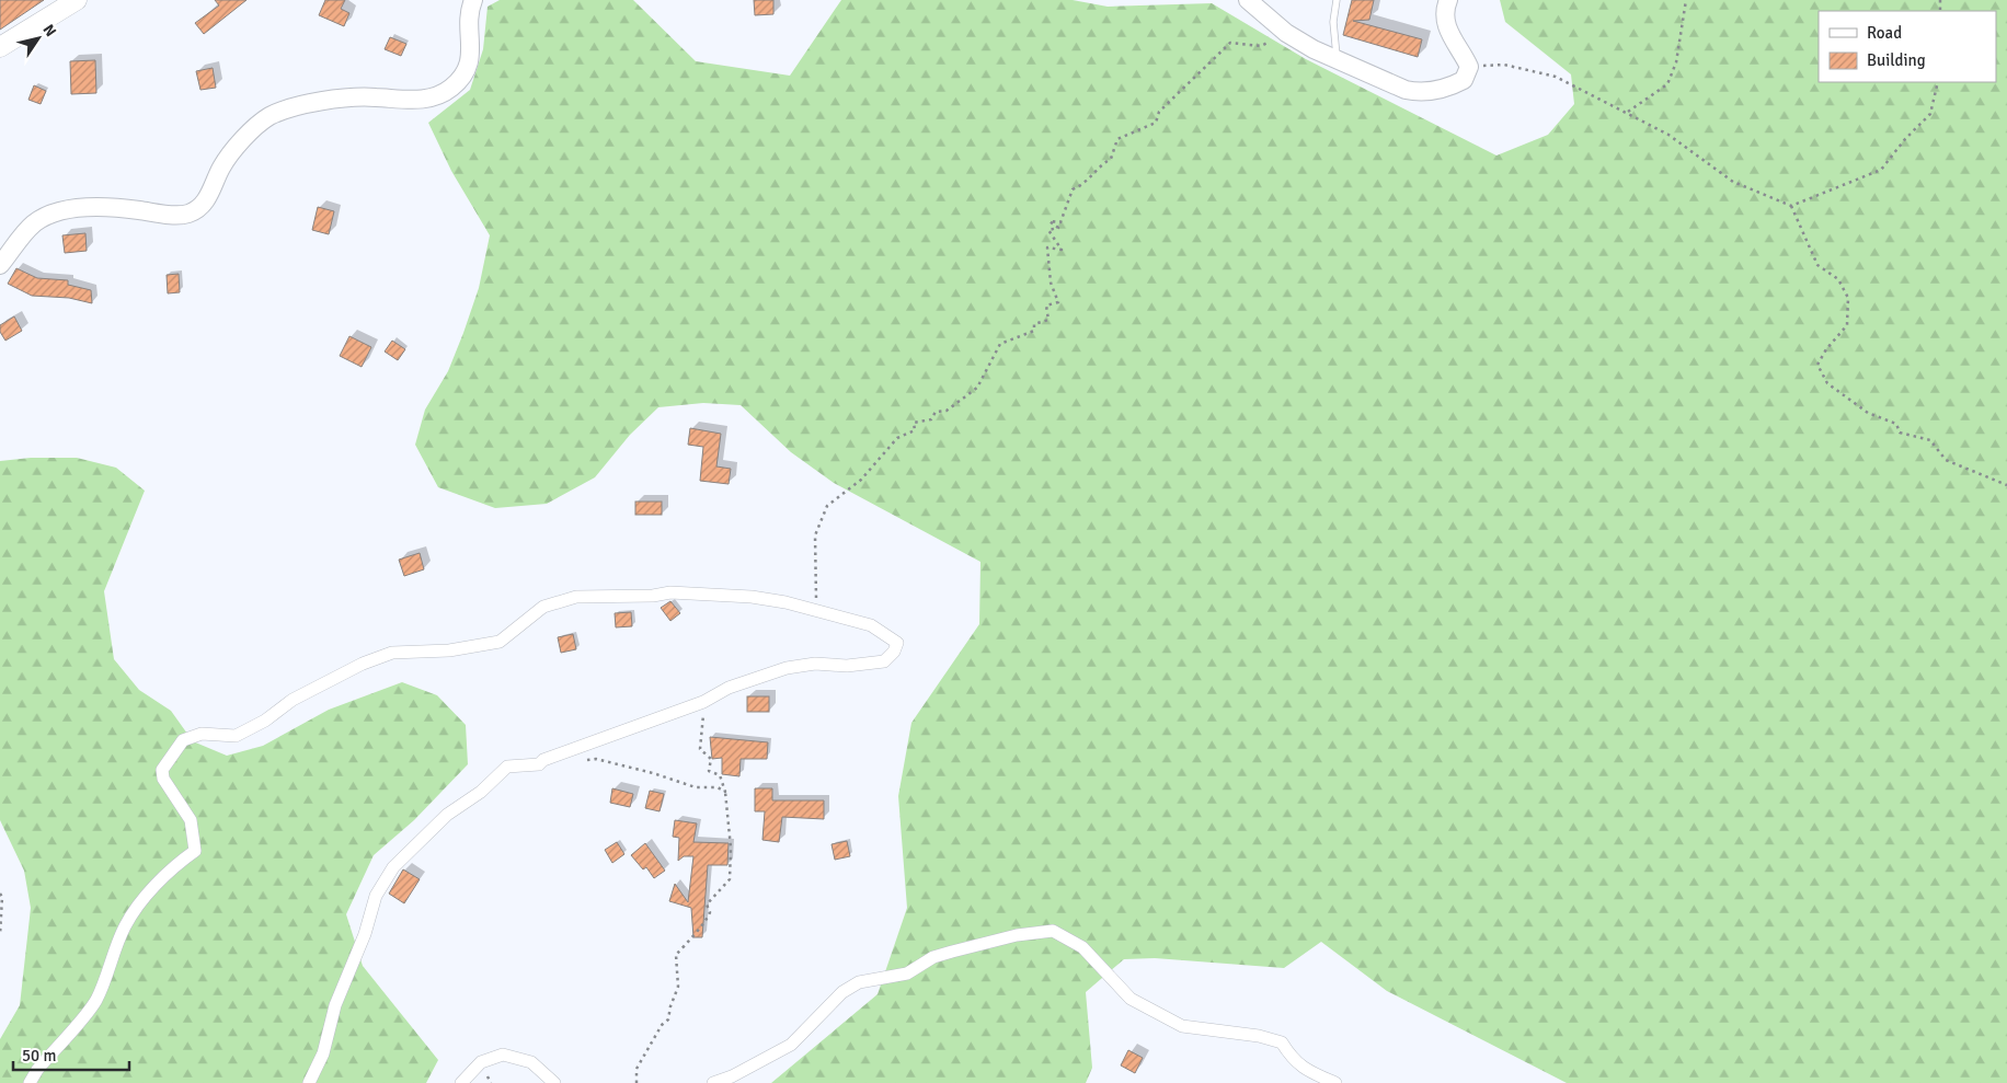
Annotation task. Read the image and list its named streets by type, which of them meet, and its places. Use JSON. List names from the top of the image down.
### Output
{
  "legend": ["Road", "Building"],
  "scale_bar": "50 m",
  "north": "top right"
}
